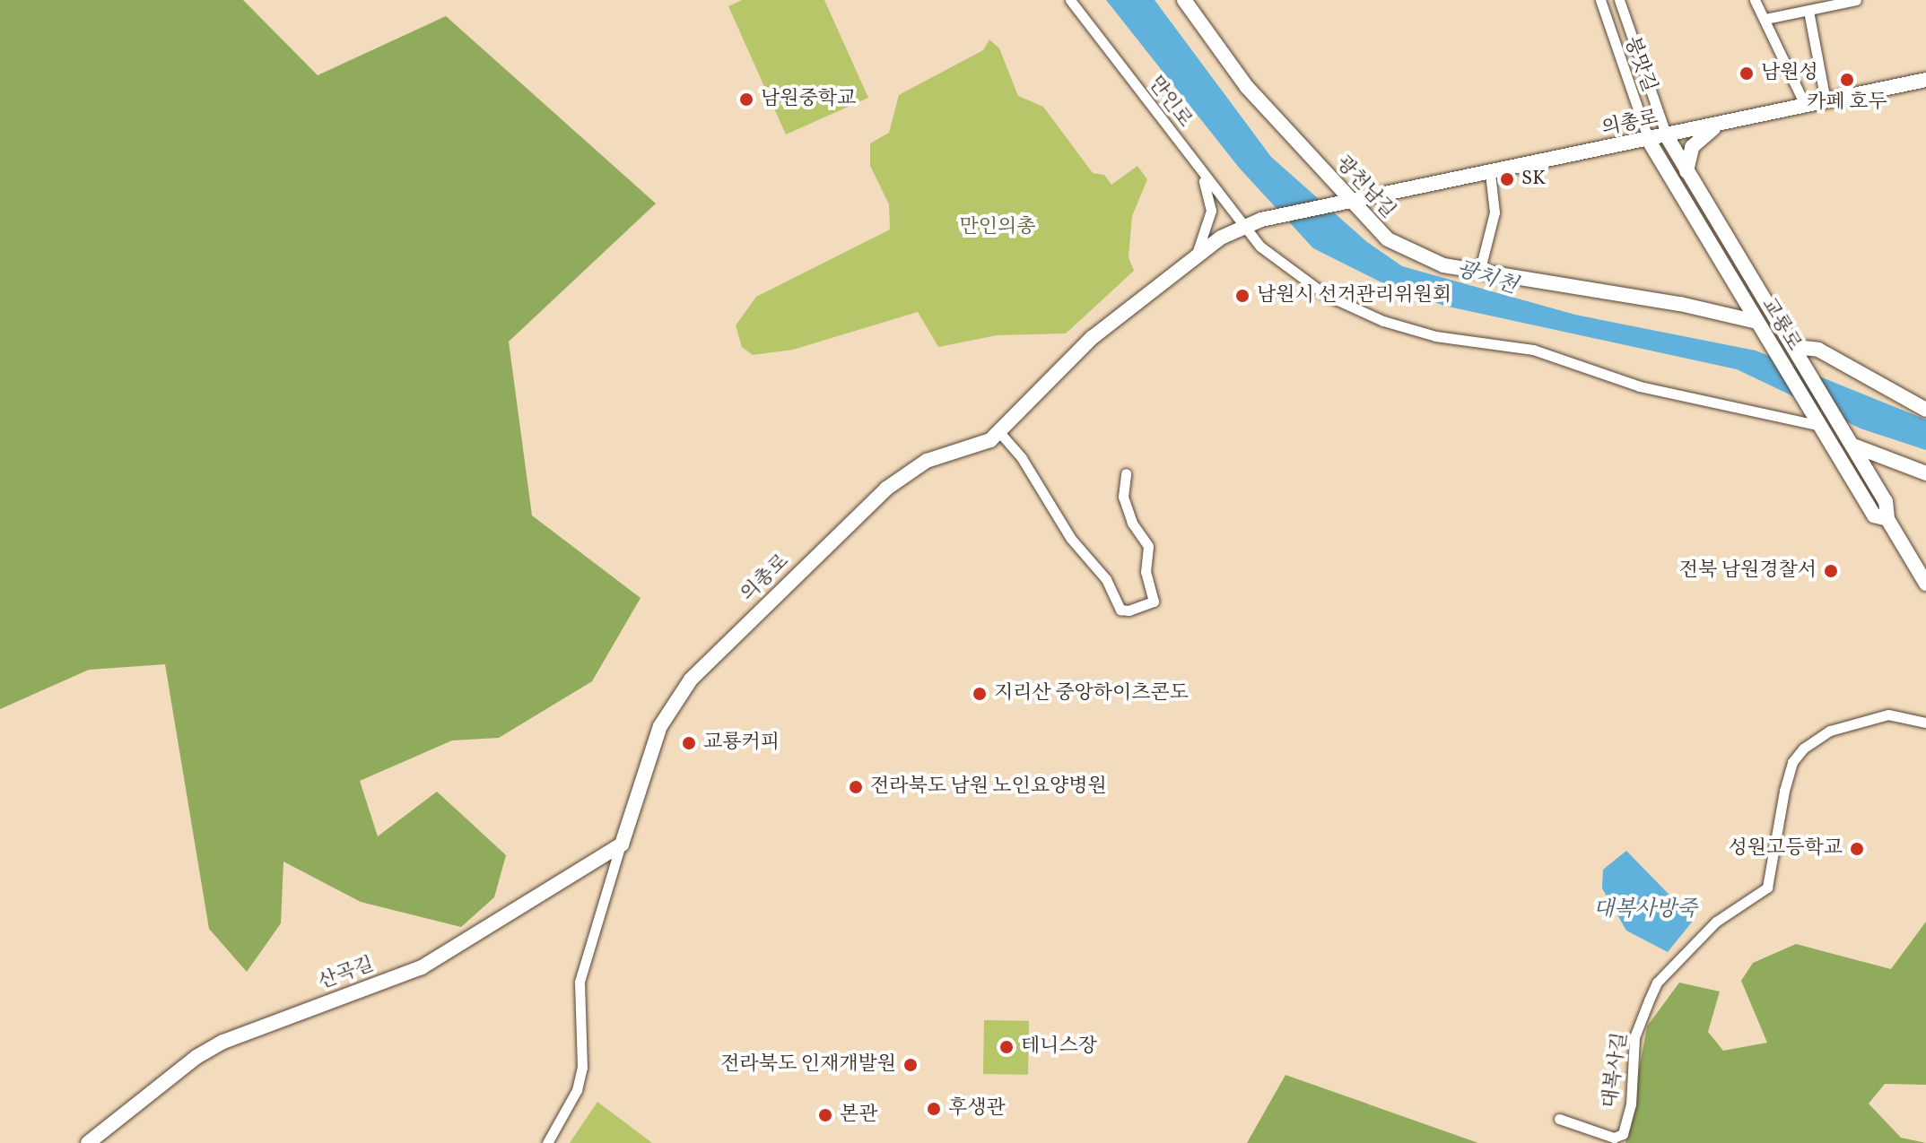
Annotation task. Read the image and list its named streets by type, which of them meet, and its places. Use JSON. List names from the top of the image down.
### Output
{
  "streets": {
    "street": [
      "붕맛길",
      "만인로",
      "의총로",
      "광천남길",
      "교룡로",
      "산곡길",
      "대복사길"
    ]
  },
  "crossings": [
    ["붕맛길", "의총로"],
    ["붕맛길", "교룡로"],
    ["만인로", "의총로"],
    ["만인로", "교룡로"],
    ["의총로", "광천남길"],
    ["의총로", "교룡로"],
    ["의총로", "산곡길"],
    ["광천남길", "교룡로"]
  ],
  "water": ["광치천", "대복사방죽"],
  "parks": ["만인의총"],
  "places": [
    "남원성",
    "카페 호두",
    "남원중학교",
    "SK",
    "남원시 선거관리위원회",
    "전북 남원경찰서",
    "지리산 중앙하이츠콘도",
    "교룡커피",
    "전라북도 남원 노인요양병원",
    "성원고등학교",
    "테니스장",
    "전라북도 인재개발원",
    "후생관",
    "본관"
  ]
}
